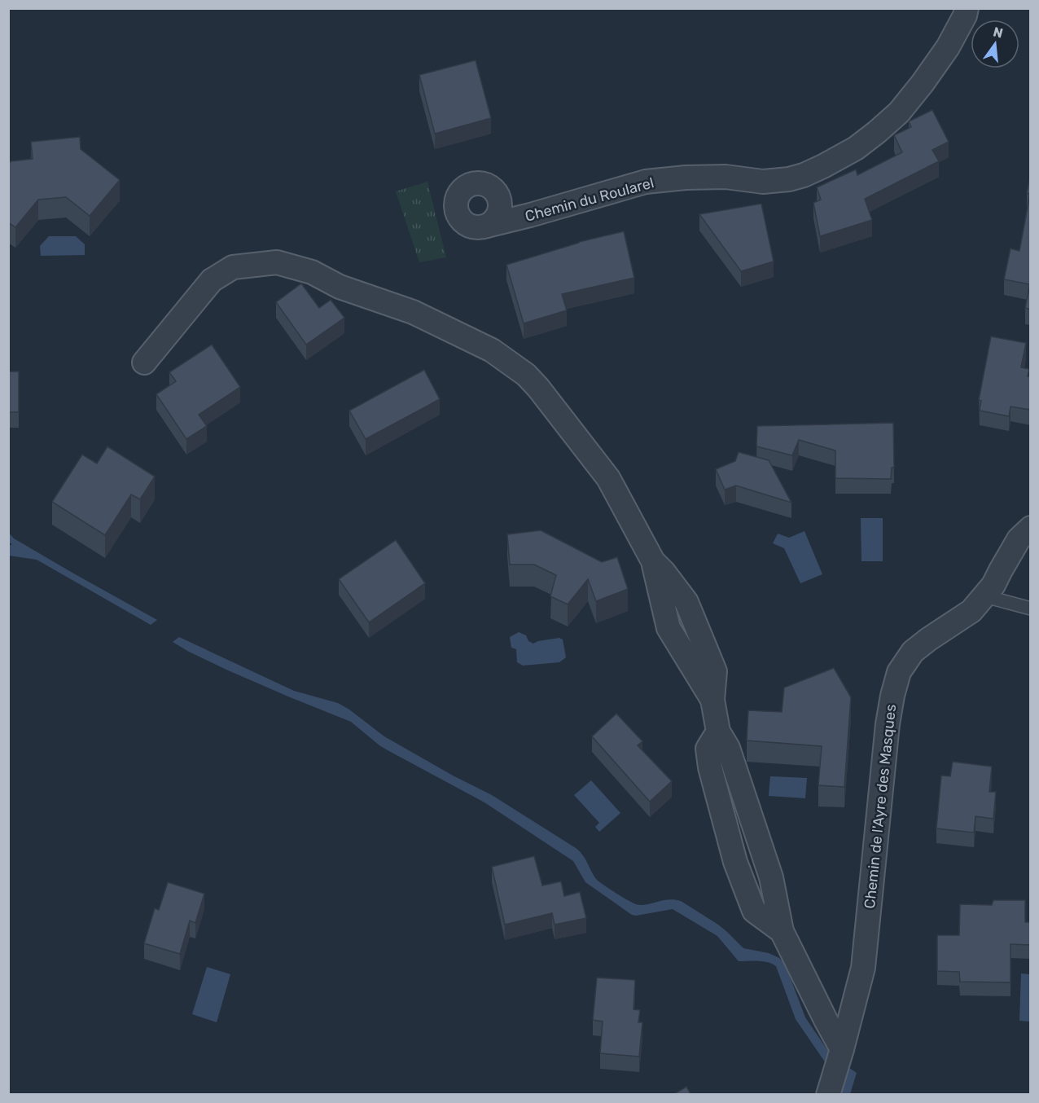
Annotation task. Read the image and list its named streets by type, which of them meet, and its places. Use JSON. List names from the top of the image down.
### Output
{
  "streets": {
    "street": ["Chemin du Roularel", "Chemin de l'Ayre des Masques"]
  },
  "north": "top"
}
